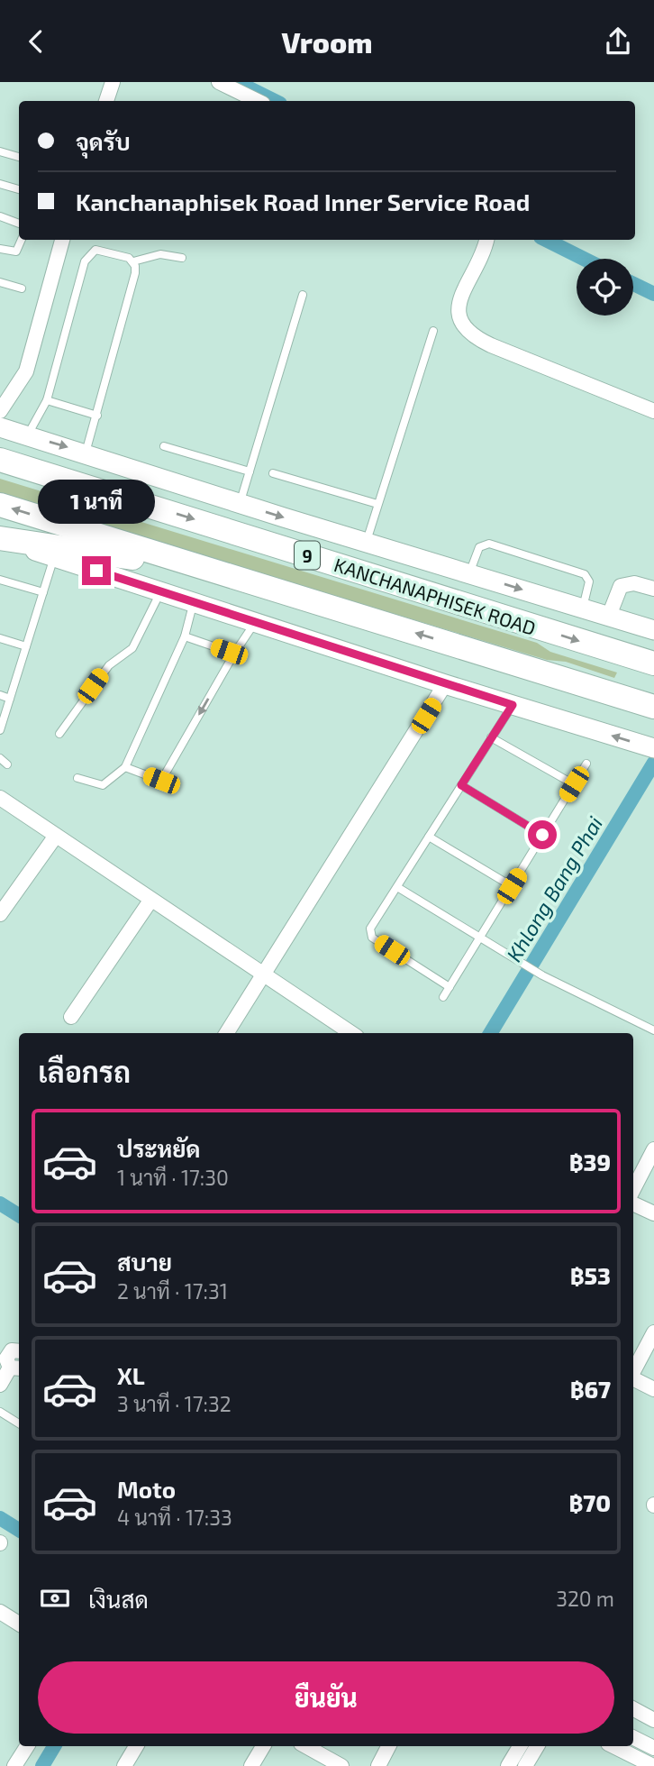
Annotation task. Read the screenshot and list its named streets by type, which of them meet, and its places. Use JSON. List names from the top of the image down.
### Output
{
  "streets": {
    "highway": ["9", "KANCHANAPHISEK ROAD"]
  },
  "water": ["Khlong Bang Phai"],
  "page": {
    "header": "Vroom",
    "banner": ["จุดรับ", "Kanchanaphisek Road Inner Service Road"],
    "bubble": "1 นาที",
    "heading": "เลือกรถ",
    "list": [
      {
        "name": "ประหยัด",
        "note": "1 นาที · 17:30",
        "value": "฿39"
      },
      {
        "name": "สบาย",
        "note": "2 นาที · 17:31",
        "value": "฿53"
      },
      {
        "name": "XL",
        "note": "3 นาที · 17:32",
        "value": "฿67"
      },
      {
        "name": "Moto",
        "note": "4 นาที · 17:33",
        "value": "฿70"
      }
    ],
    "pay": ["เงินสด", "320 m"],
    "buttons": "ยืนยัน"
  }
}
